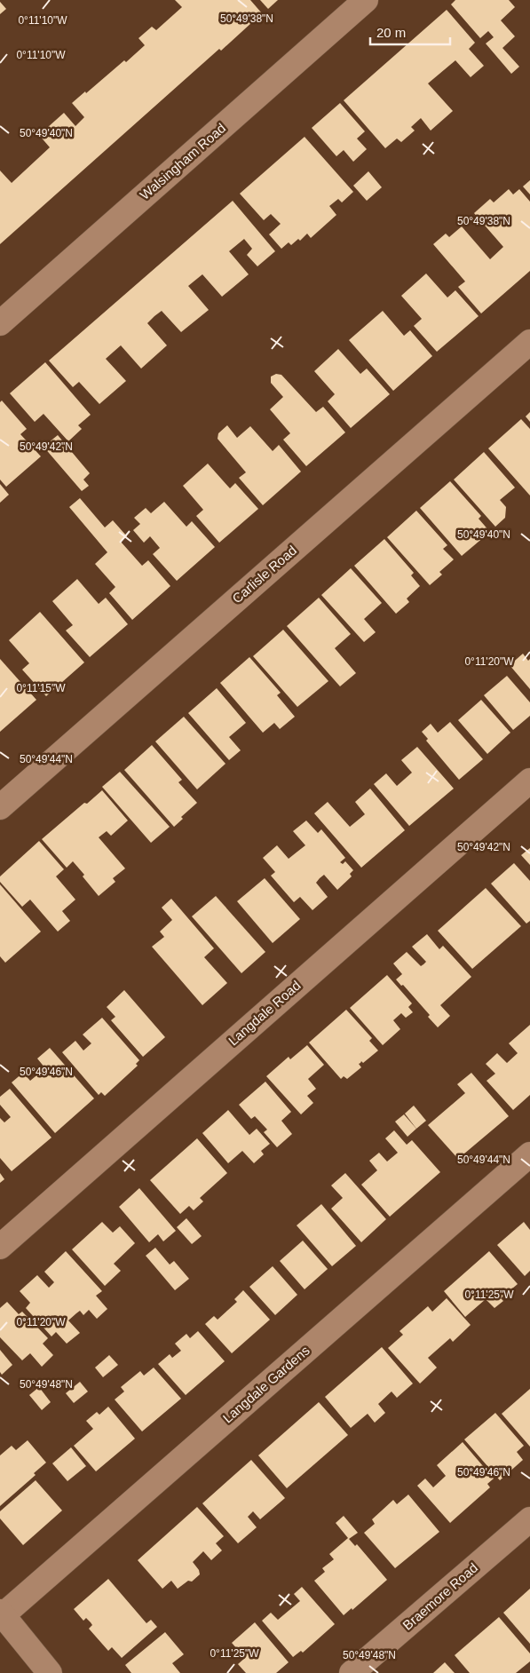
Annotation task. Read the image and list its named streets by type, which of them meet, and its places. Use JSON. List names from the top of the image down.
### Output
{
  "streets": {
    "street": [
      "Walsingham Road",
      "Carlisle Road",
      "Langdale Road",
      "Langdale Gardens",
      "Braemore Road"
    ]
  },
  "scale_bar": "20 m",
  "coordinates": [
    "50°49'38\"N",
    "0°11'10\"W",
    "50°49'40\"N",
    "50°49'42\"N",
    "0°11'20\"W",
    "0°11'15\"W",
    "50°49'44\"N",
    "50°49'46\"N",
    "0°11'25\"W",
    "50°49'48\"N"
  ]
}
